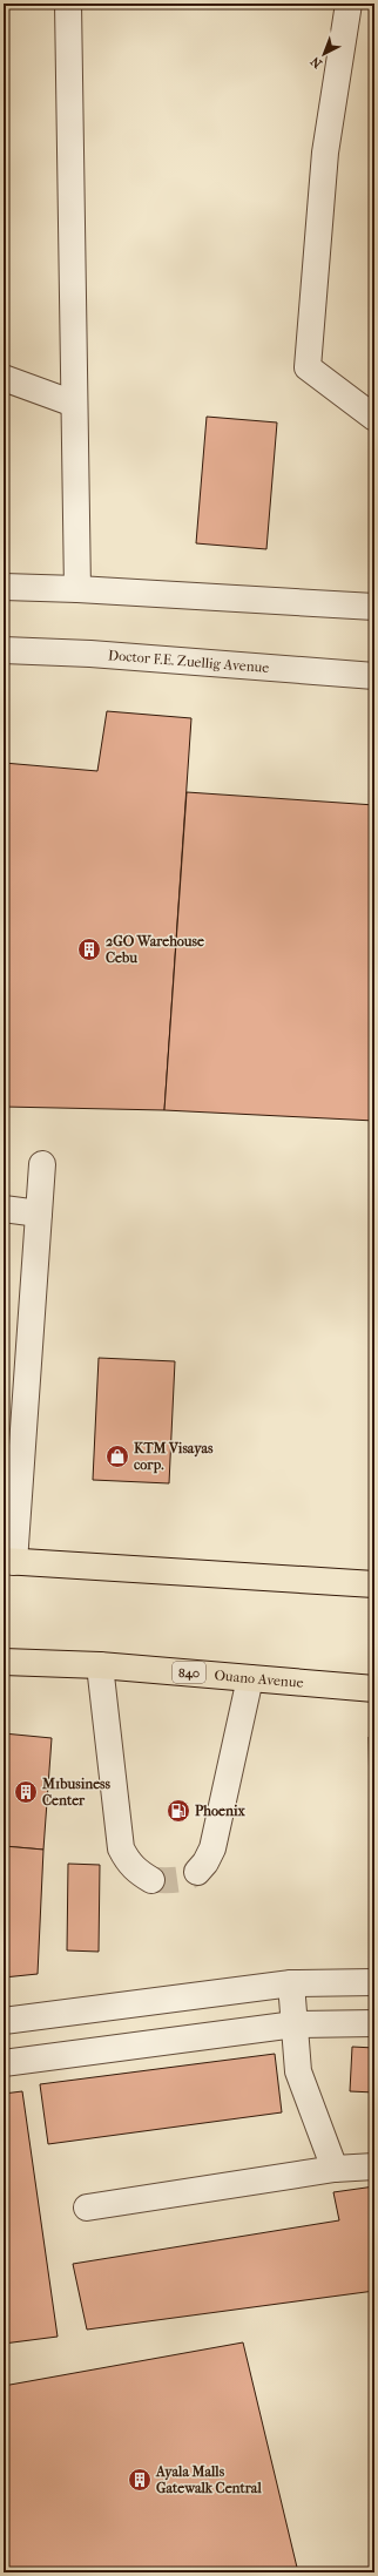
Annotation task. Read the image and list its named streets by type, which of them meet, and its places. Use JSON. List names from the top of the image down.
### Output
{
  "streets": {
    "highway": ["840", "Ouano Avenue"],
    "street": ["Doctor F.E. Zuellig Avenue"]
  },
  "places": {
    "building": ["2GO Warehouse Cebu", "M1business Center", "Ayala Malls Gatewalk Central"],
    "shop": ["KTM Visayas corp."],
    "fuel station": ["Phoenix"]
  },
  "north": "bottom left"
}
